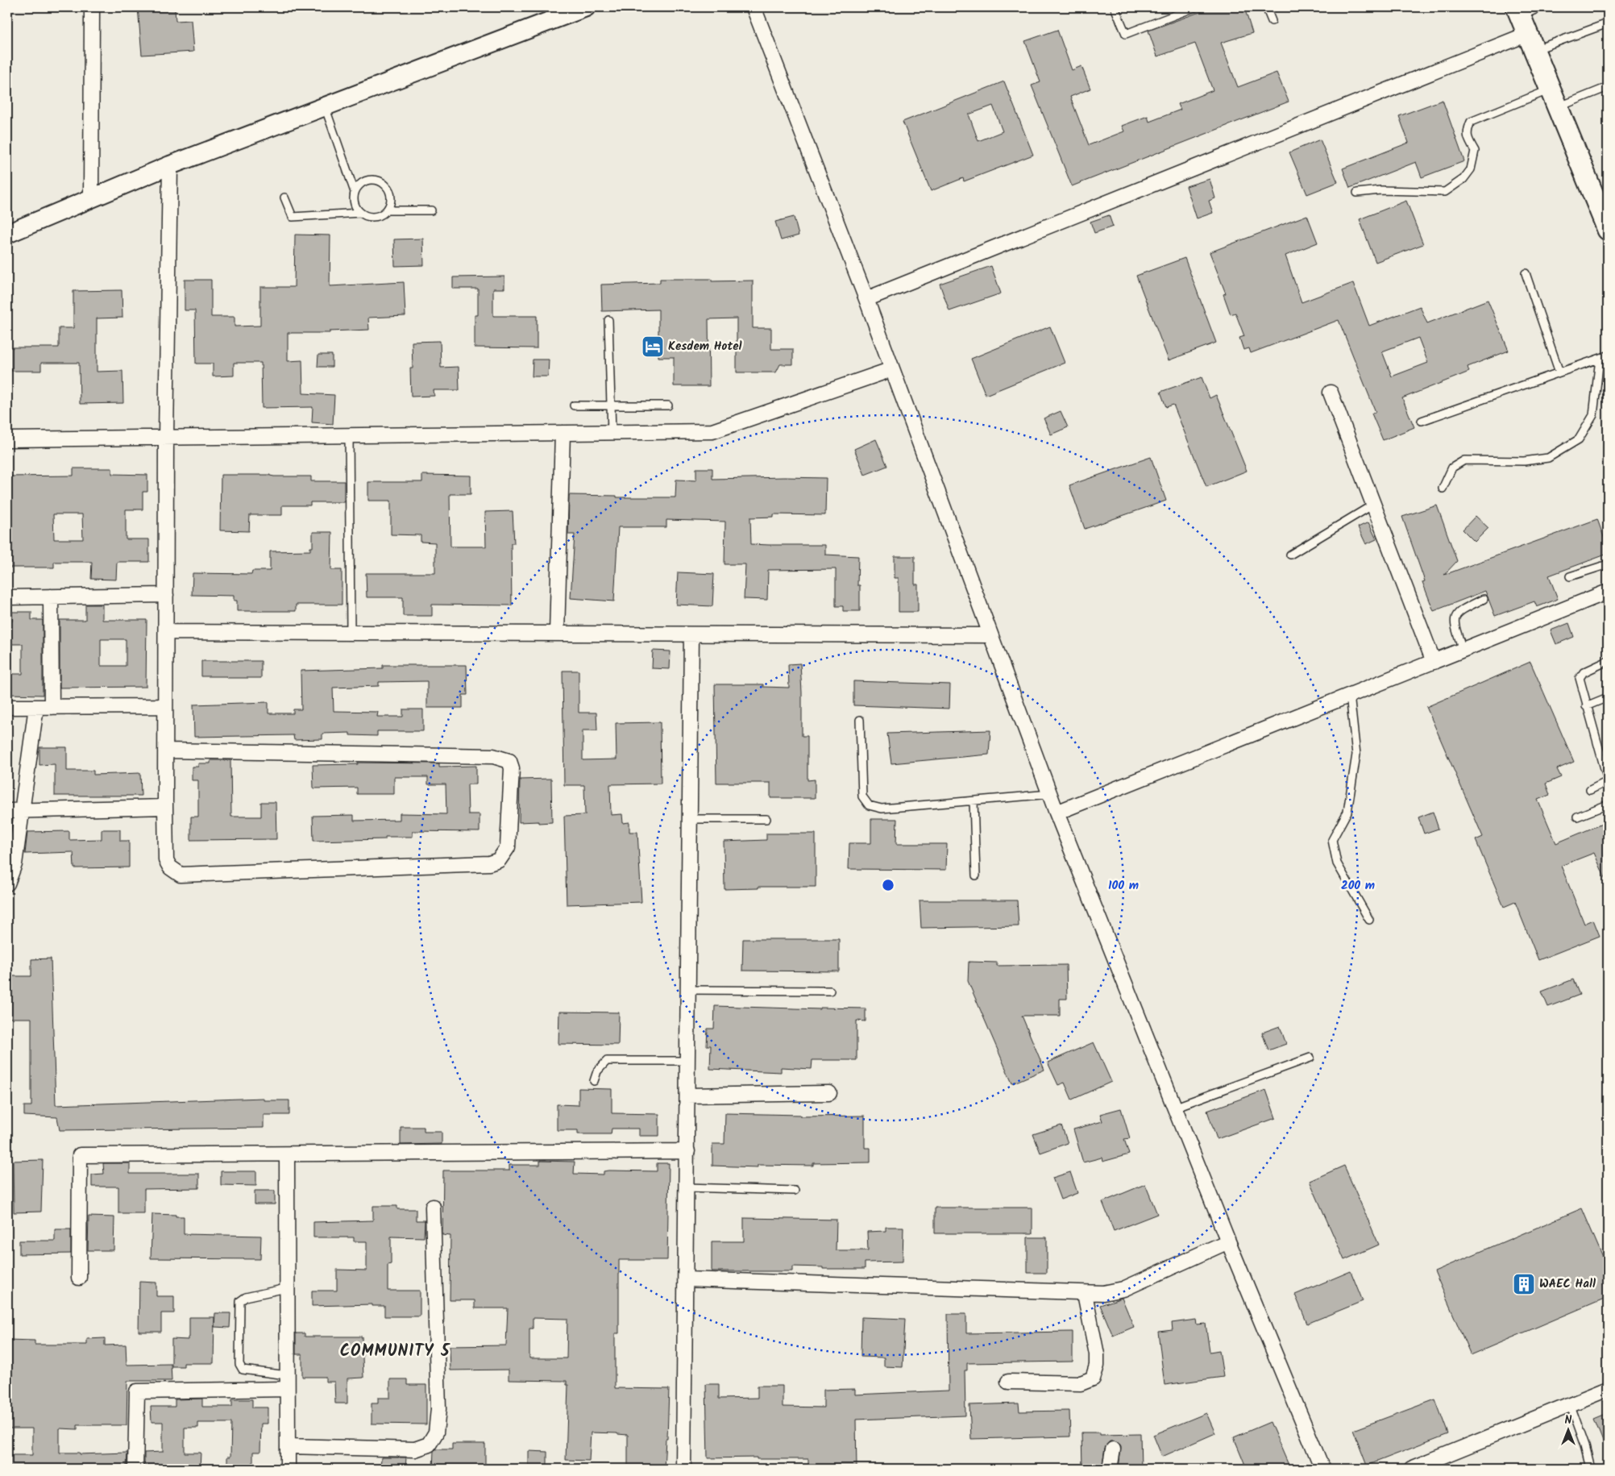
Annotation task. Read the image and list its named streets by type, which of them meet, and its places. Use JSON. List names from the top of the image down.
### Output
{
  "districts": ["COMMUNITY 5"],
  "places": {
    "hotel": ["Kesdem Hotel"],
    "building": ["WAEC Hall"]
  },
  "north": "top",
  "rings": ["100 m", "200 m"]
}
